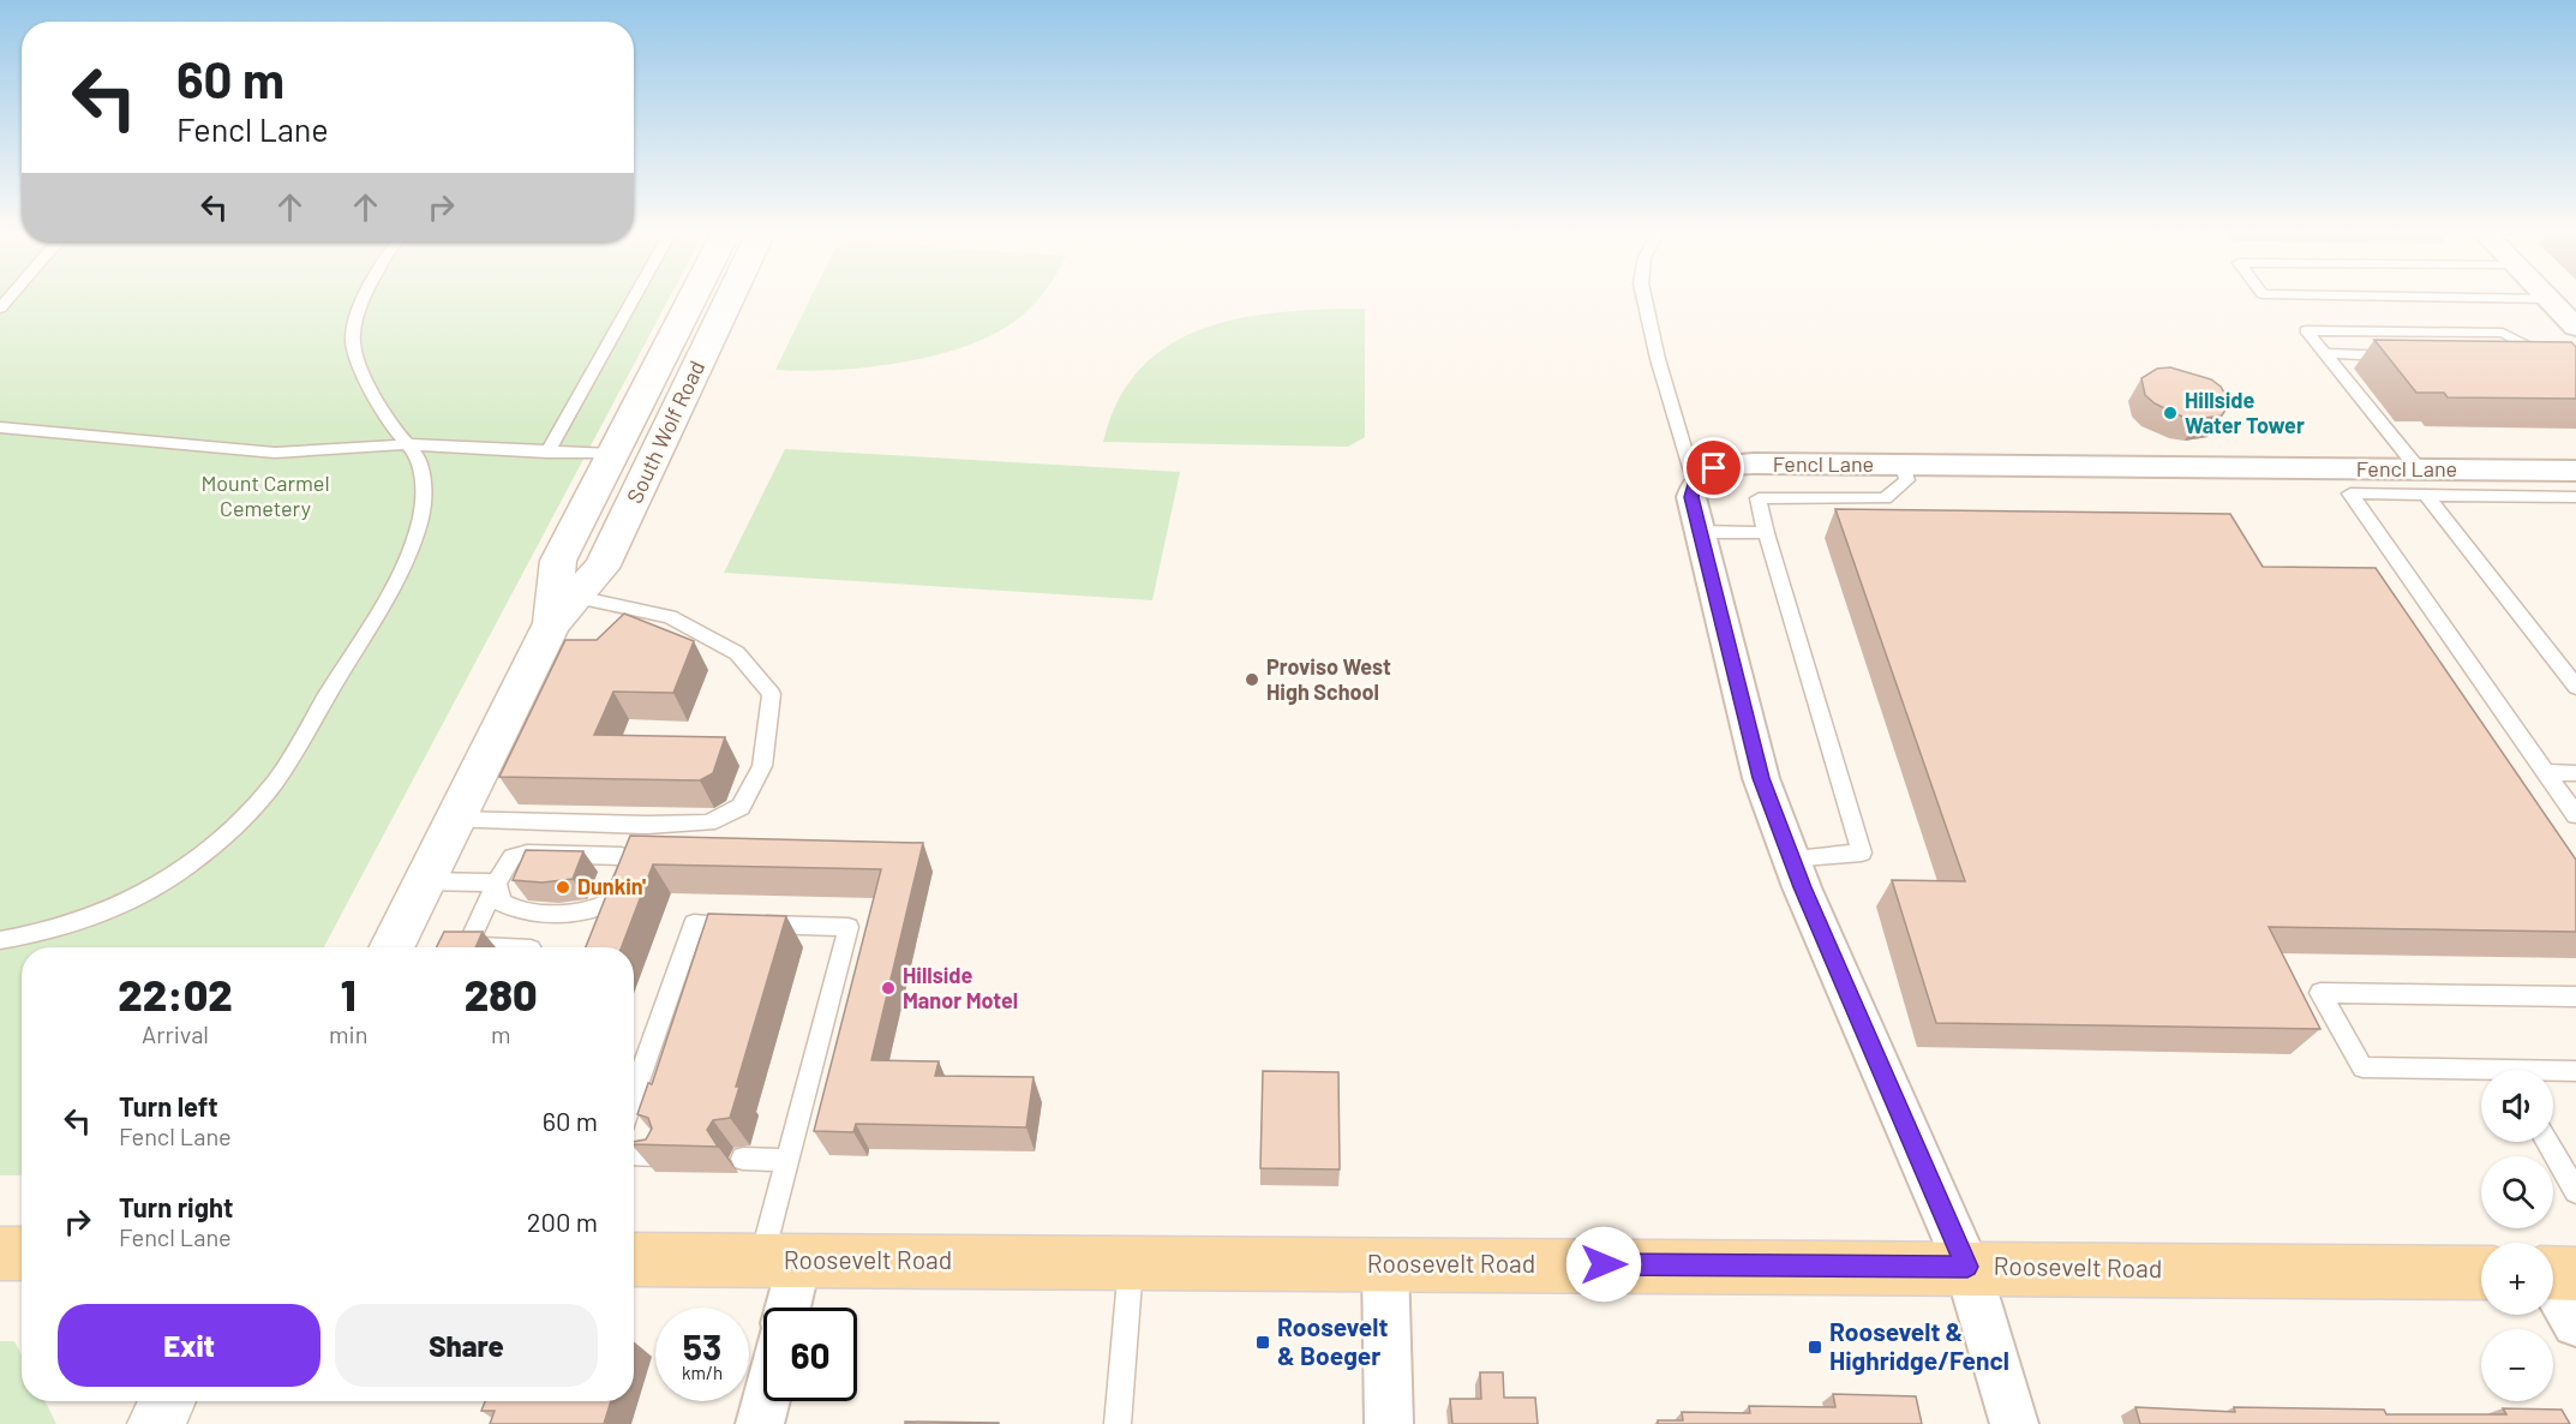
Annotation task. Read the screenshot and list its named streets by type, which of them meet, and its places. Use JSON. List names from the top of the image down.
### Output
{
  "streets": {
    "main road": ["South Wolf Road", "Roosevelt Road"],
    "street": ["Fencl Lane"]
  },
  "parks": ["Mount Carmel Cemetery"],
  "places": {
    "other": [
      "Hillside Water Tower",
      "Proviso West High School",
      "Dunkin'",
      "Hillside Manor Motel"
    ],
    "transit": ["Roosevelt & Boeger", "Roosevelt & Highridge/Fencl"]
  },
  "page": {
    "turn": ["60 m", "Fencl Lane"],
    "eta": [
      "22:02",
      "Arrival",
      "1",
      "min",
      "280",
      "m"
    ],
    "map_buttons": ["+", "−"],
    "list": [
      {
        "name": "Turn left",
        "note": "Fencl Lane",
        "value": "60 m"
      },
      {
        "name": "Turn right",
        "note": "Fencl Lane",
        "value": "200 m"
      }
    ],
    "buttons": ["Exit", "Share"],
    "speed": "53 km/h",
    "limit": "60"
  }
}
